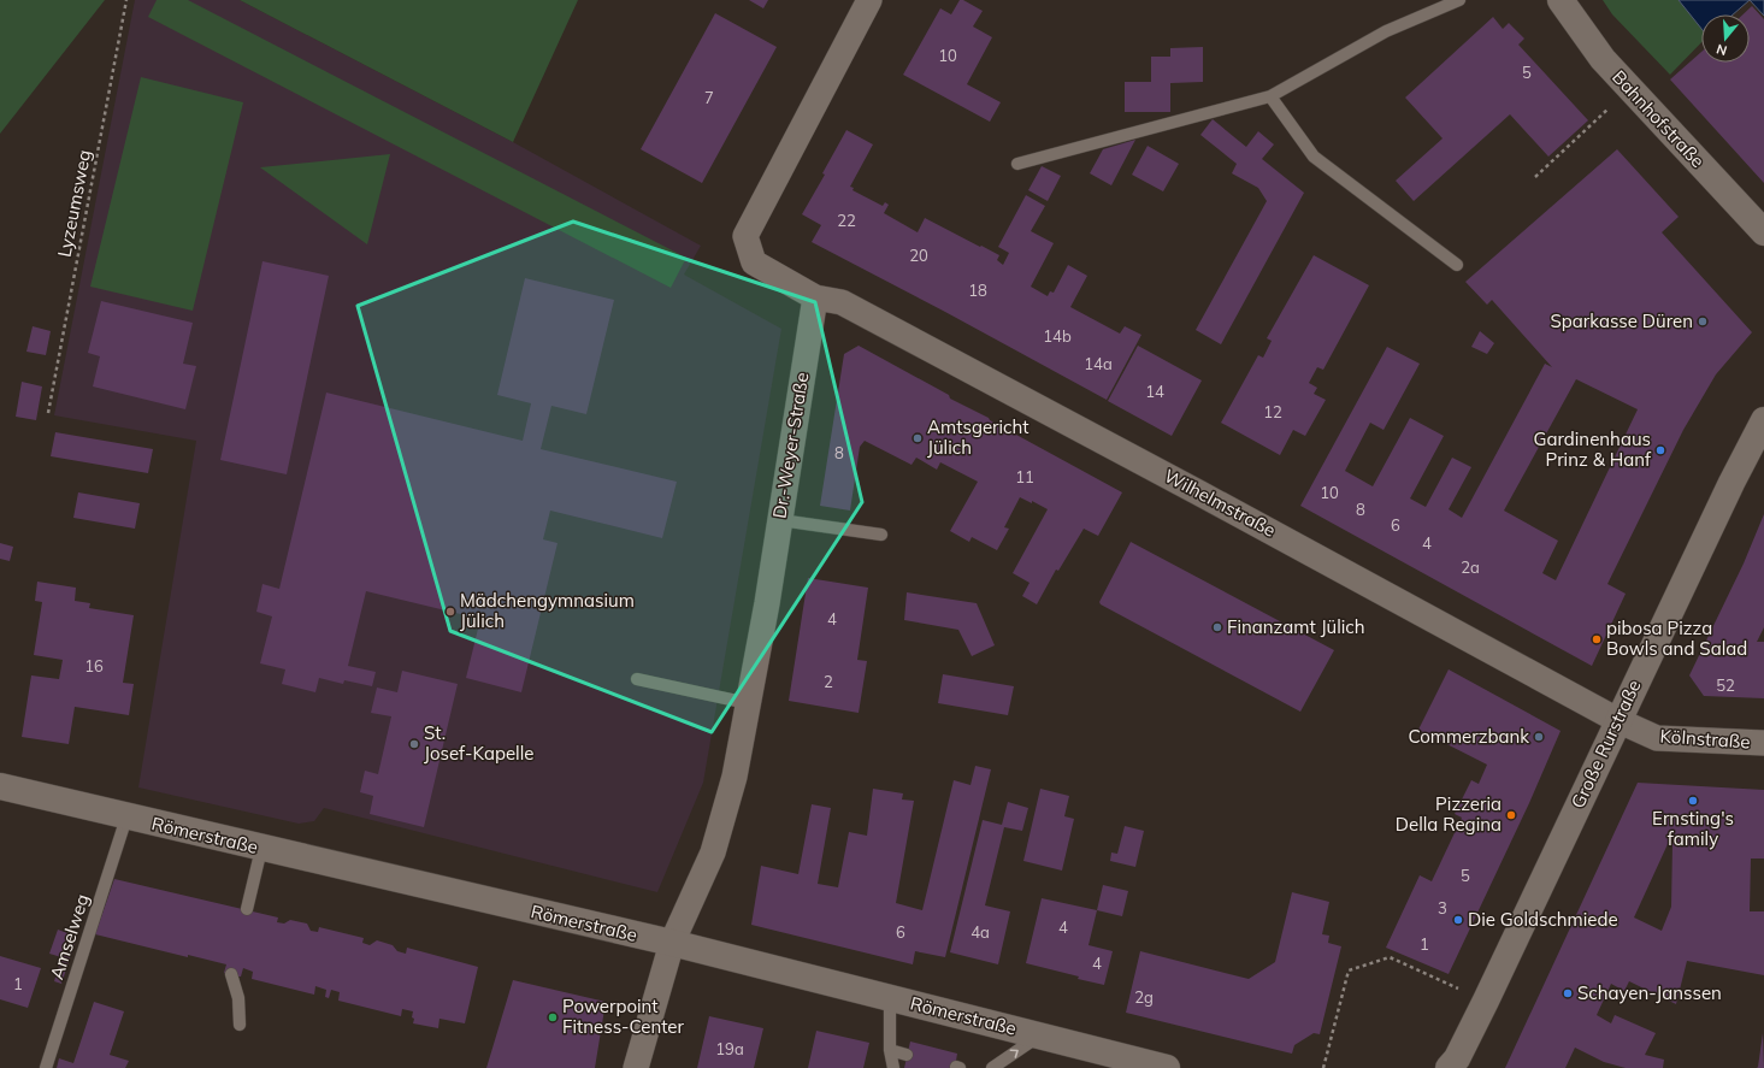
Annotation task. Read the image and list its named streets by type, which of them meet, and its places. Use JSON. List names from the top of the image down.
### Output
{
  "streets": {
    "main road": ["Bahnhofstraße", "Große Rurstraße", "Römerstraße"],
    "street": ["Dr.-Weyer-Straße", "Wilhelmstraße", "Kölnstraße"],
    "lane": ["Amselweg"],
    "path": ["Lyzeumsweg"]
  },
  "crossings": [
    ["Dr.-Weyer-Straße", "Wilhelmstraße"],
    ["Dr.-Weyer-Straße", "Römerstraße"],
    ["Wilhelmstraße", "Kölnstraße"],
    ["Wilhelmstraße", "Große Rurstraße"],
    ["Kölnstraße", "Große Rurstraße"],
    ["Römerstraße", "Amselweg"]
  ],
  "places": [
    "Sparkasse Düren",
    "Amtsgericht Jülich",
    "Gardinenhaus Prinz & Hanf",
    "Mädchengymnasium Jülich",
    "Finanzamt Jülich",
    "pibosa Pizza Bowls and Salad",
    "Commerzbank",
    "St. Josef-Kapelle",
    "Ernsting's family",
    "Pizzeria Della Regina",
    "Die Goldschmiede",
    "Schayen-Janssen",
    "Powerpoint Fitness-Center"
  ],
  "house_numbers": [
    "10",
    "5",
    "7",
    "22",
    "20",
    "18",
    "14b",
    "14a",
    "14",
    "12",
    "8",
    "11",
    "10",
    "8",
    "6",
    "4",
    "2a",
    "4",
    "16",
    "2",
    "52",
    "5",
    "3",
    "4",
    "6",
    "4a",
    "1",
    "4",
    "1",
    "2g",
    "19a"
  ],
  "north": "bottom"
}
